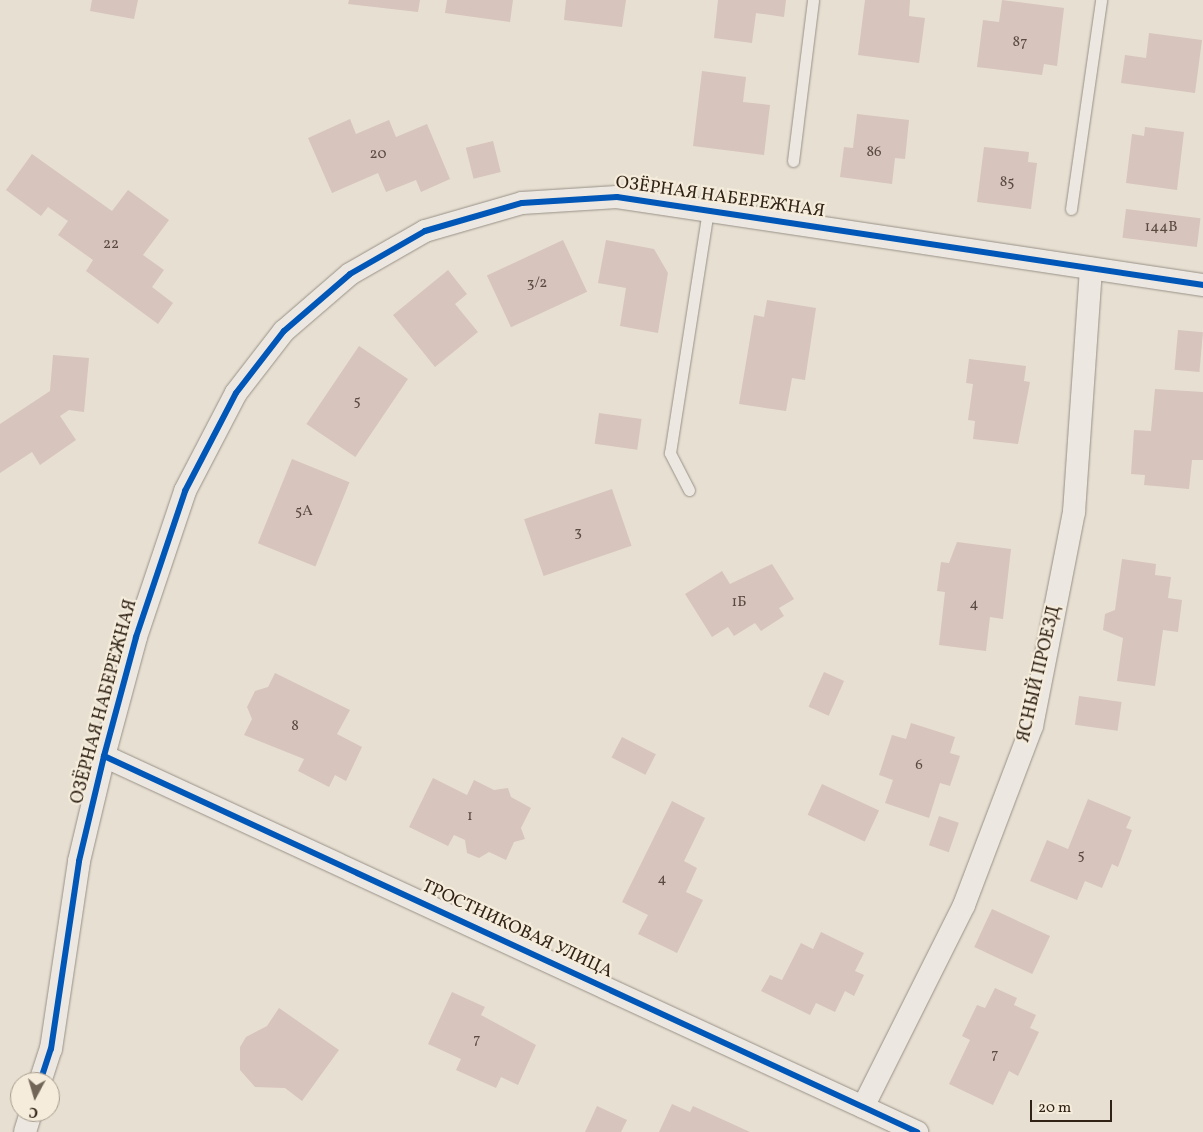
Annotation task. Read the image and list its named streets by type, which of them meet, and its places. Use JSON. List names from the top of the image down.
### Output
{
  "streets": {
    "street": ["ОЗЁРНАЯ НАБЕРЕЖНАЯ", "ЯСНЫЙ ПРОЕЗД", "ТРОСТНИКОВАЯ УЛИЦА"]
  },
  "crossings": [
    ["ОЗЁРНАЯ НАБЕРЕЖНАЯ", "ЯСНЫЙ ПРОЕЗД"],
    ["ОЗЁРНАЯ НАБЕРЕЖНАЯ", "ТРОСТНИКОВАЯ УЛИЦА"],
    ["ЯСНЫЙ ПРОЕЗД", "ТРОСТНИКОВАЯ УЛИЦА"]
  ],
  "house_numbers": [
    "87",
    "86",
    "20",
    "85",
    "144В",
    "22",
    "3/2",
    "5",
    "5А",
    "3",
    "1Б",
    "4",
    "8",
    "6",
    "1",
    "5",
    "4",
    "7",
    "7"
  ],
  "scale_bar": "20 m",
  "north": "bottom"
}
